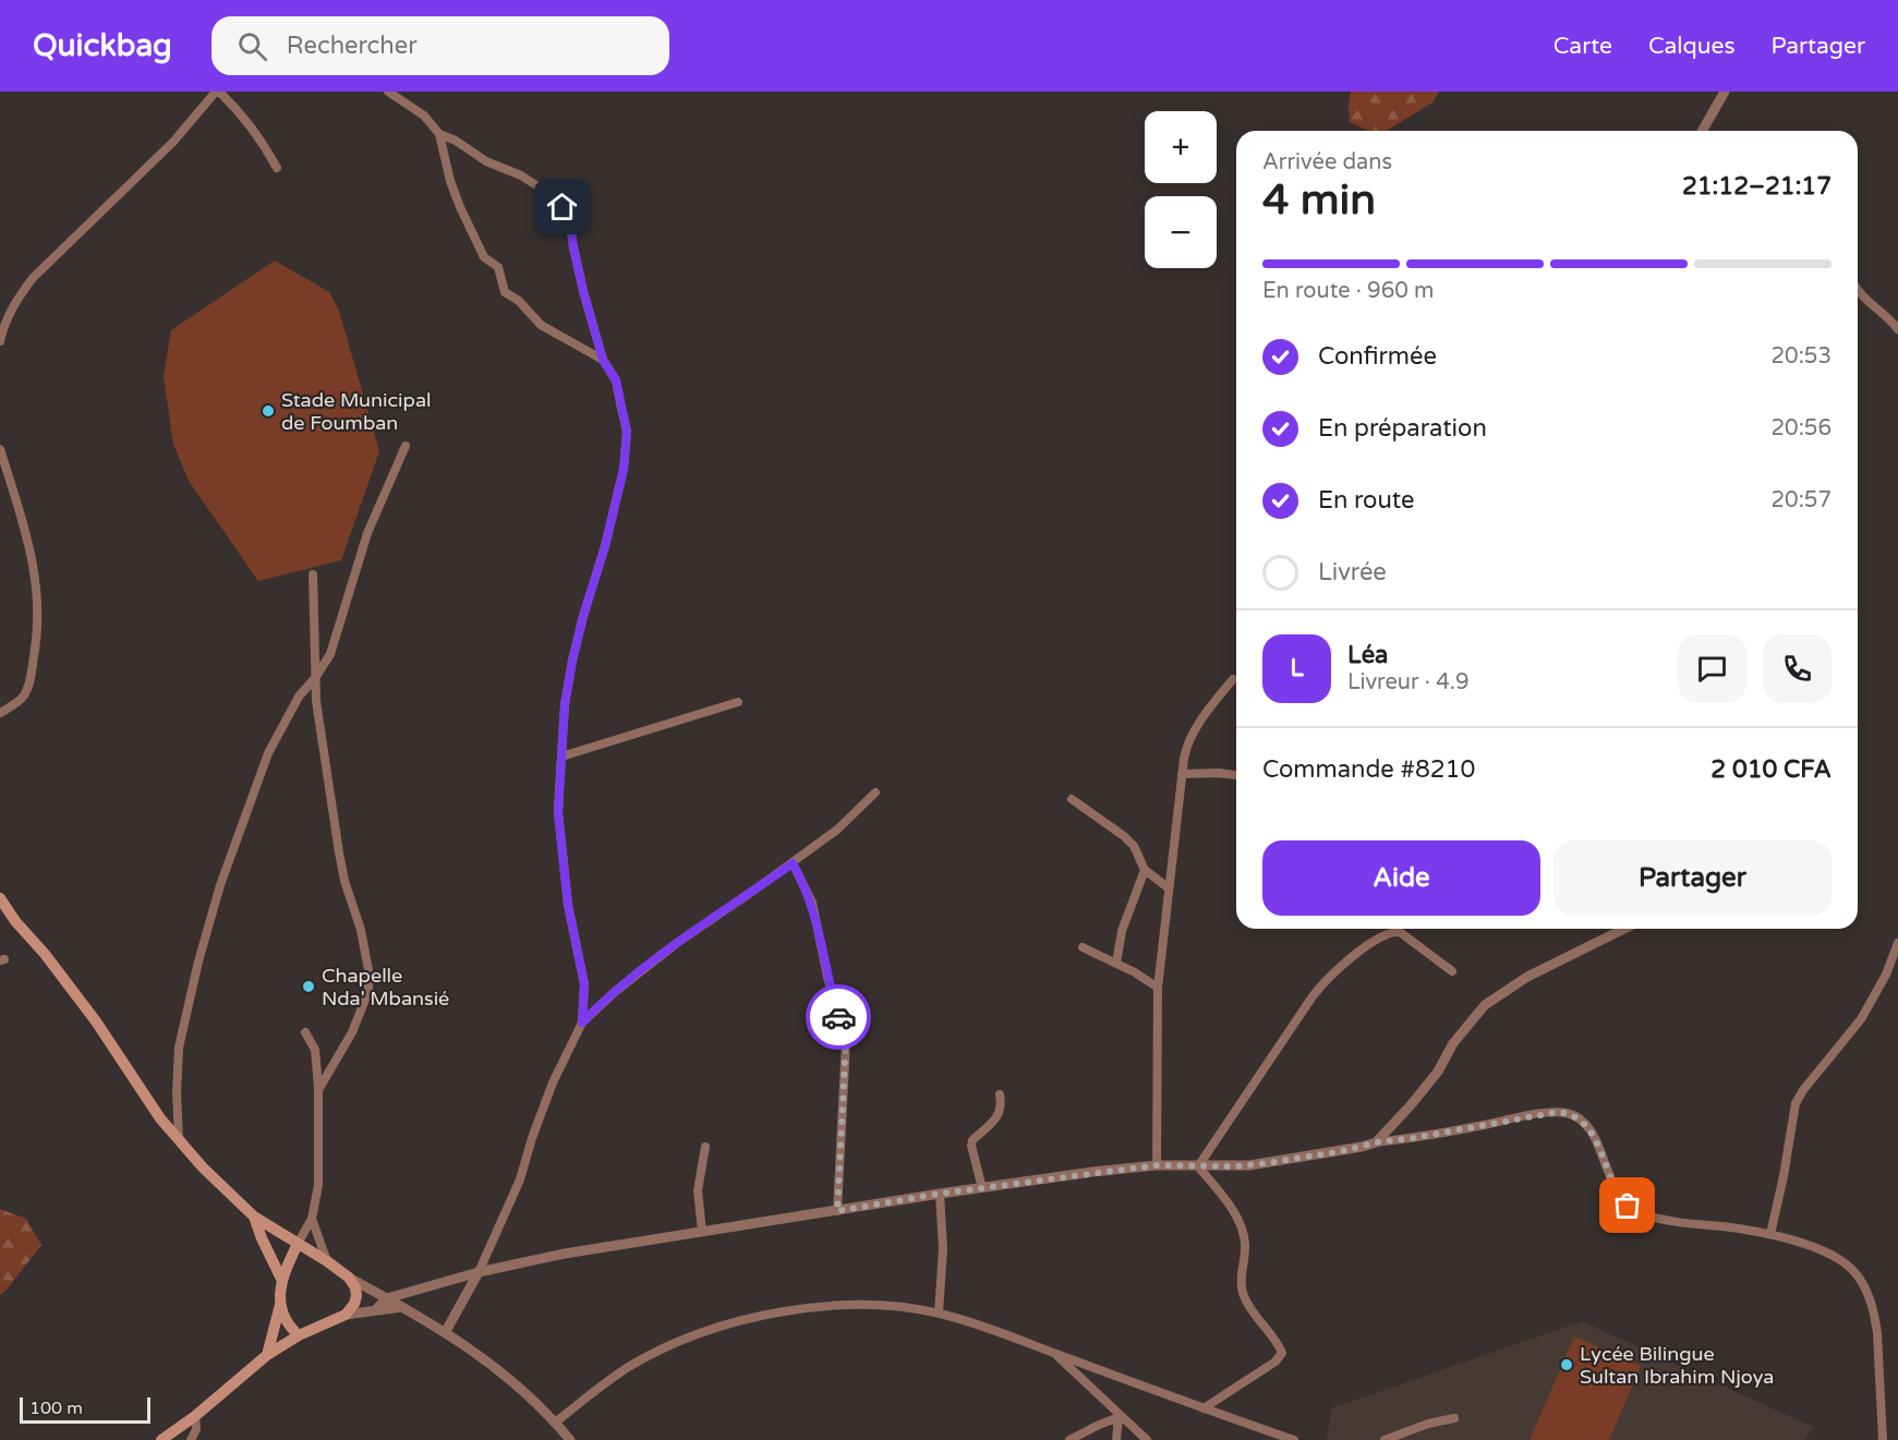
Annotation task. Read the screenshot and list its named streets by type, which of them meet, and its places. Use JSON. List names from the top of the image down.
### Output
{
  "places": ["Stade Municipal de Foumban", "Chapelle Nda' Mbansié", "Lycée Bilingue Sultan Ibrahim Njoya"],
  "scale_bar": "100 m",
  "page": {
    "header": "Quickbag",
    "search": "Rechercher",
    "nav": ["Carte", "Calques", "Partager"],
    "map_buttons": ["+", "−"],
    "heading": ["4 min", "Arrivée dans", "21:12–21:17"],
    "panel": [
      "Léa",
      "Livreur · 4.9",
      "Commande #8210",
      "2 010 CFA"
    ],
    "bar": "En route · 960 m",
    "list": [
      ["Confirmée", "20:53"],
      ["En préparation", "20:56"],
      ["En route", "20:57"],
      "Livrée"
    ],
    "round": "L",
    "buttons": ["Aide", "Partager"],
    "scale": "100 m"
  }
}
